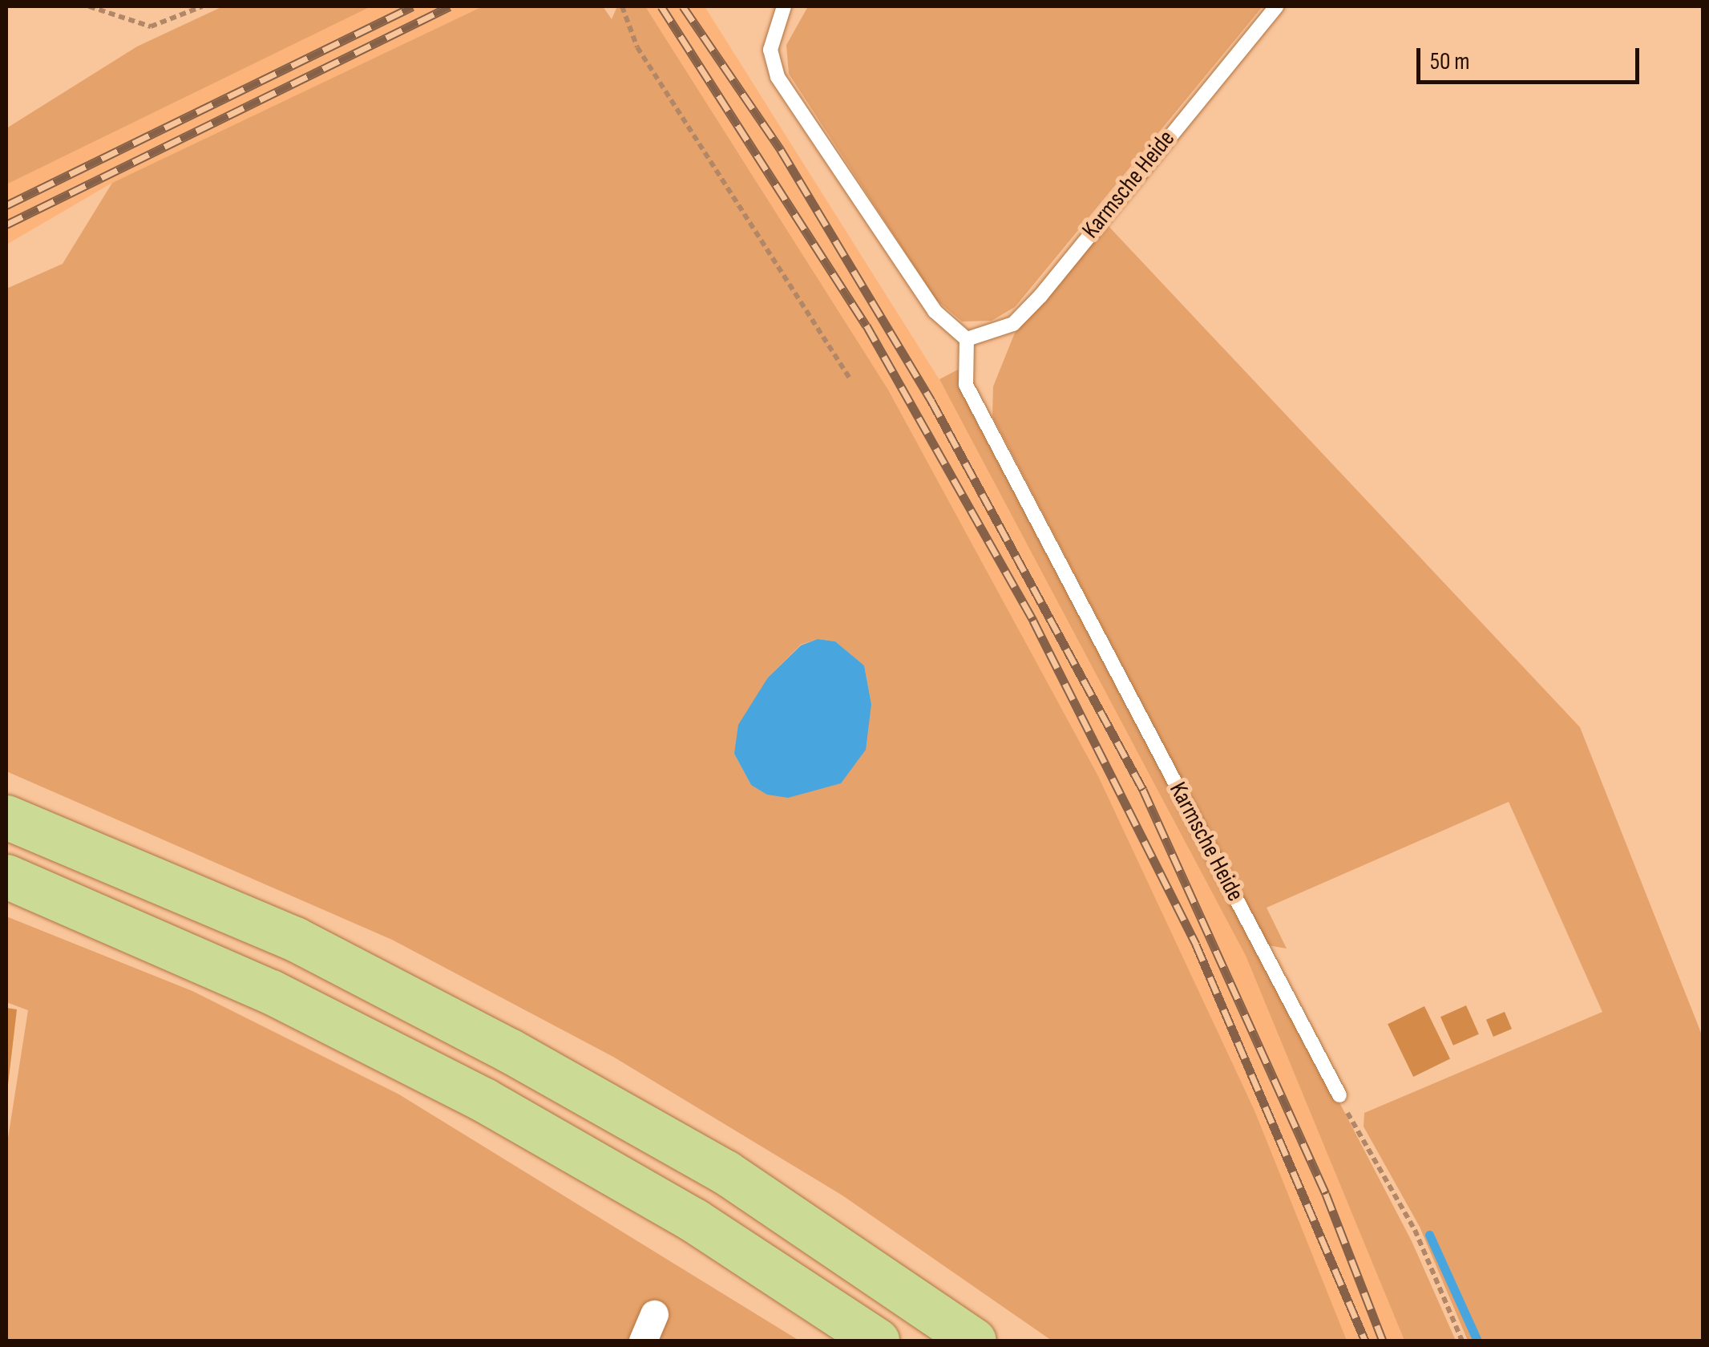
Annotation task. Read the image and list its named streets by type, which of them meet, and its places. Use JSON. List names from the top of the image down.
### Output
{
  "streets": {
    "lane": ["Karmsche Heide"]
  },
  "scale_bar": "50 m"
}
